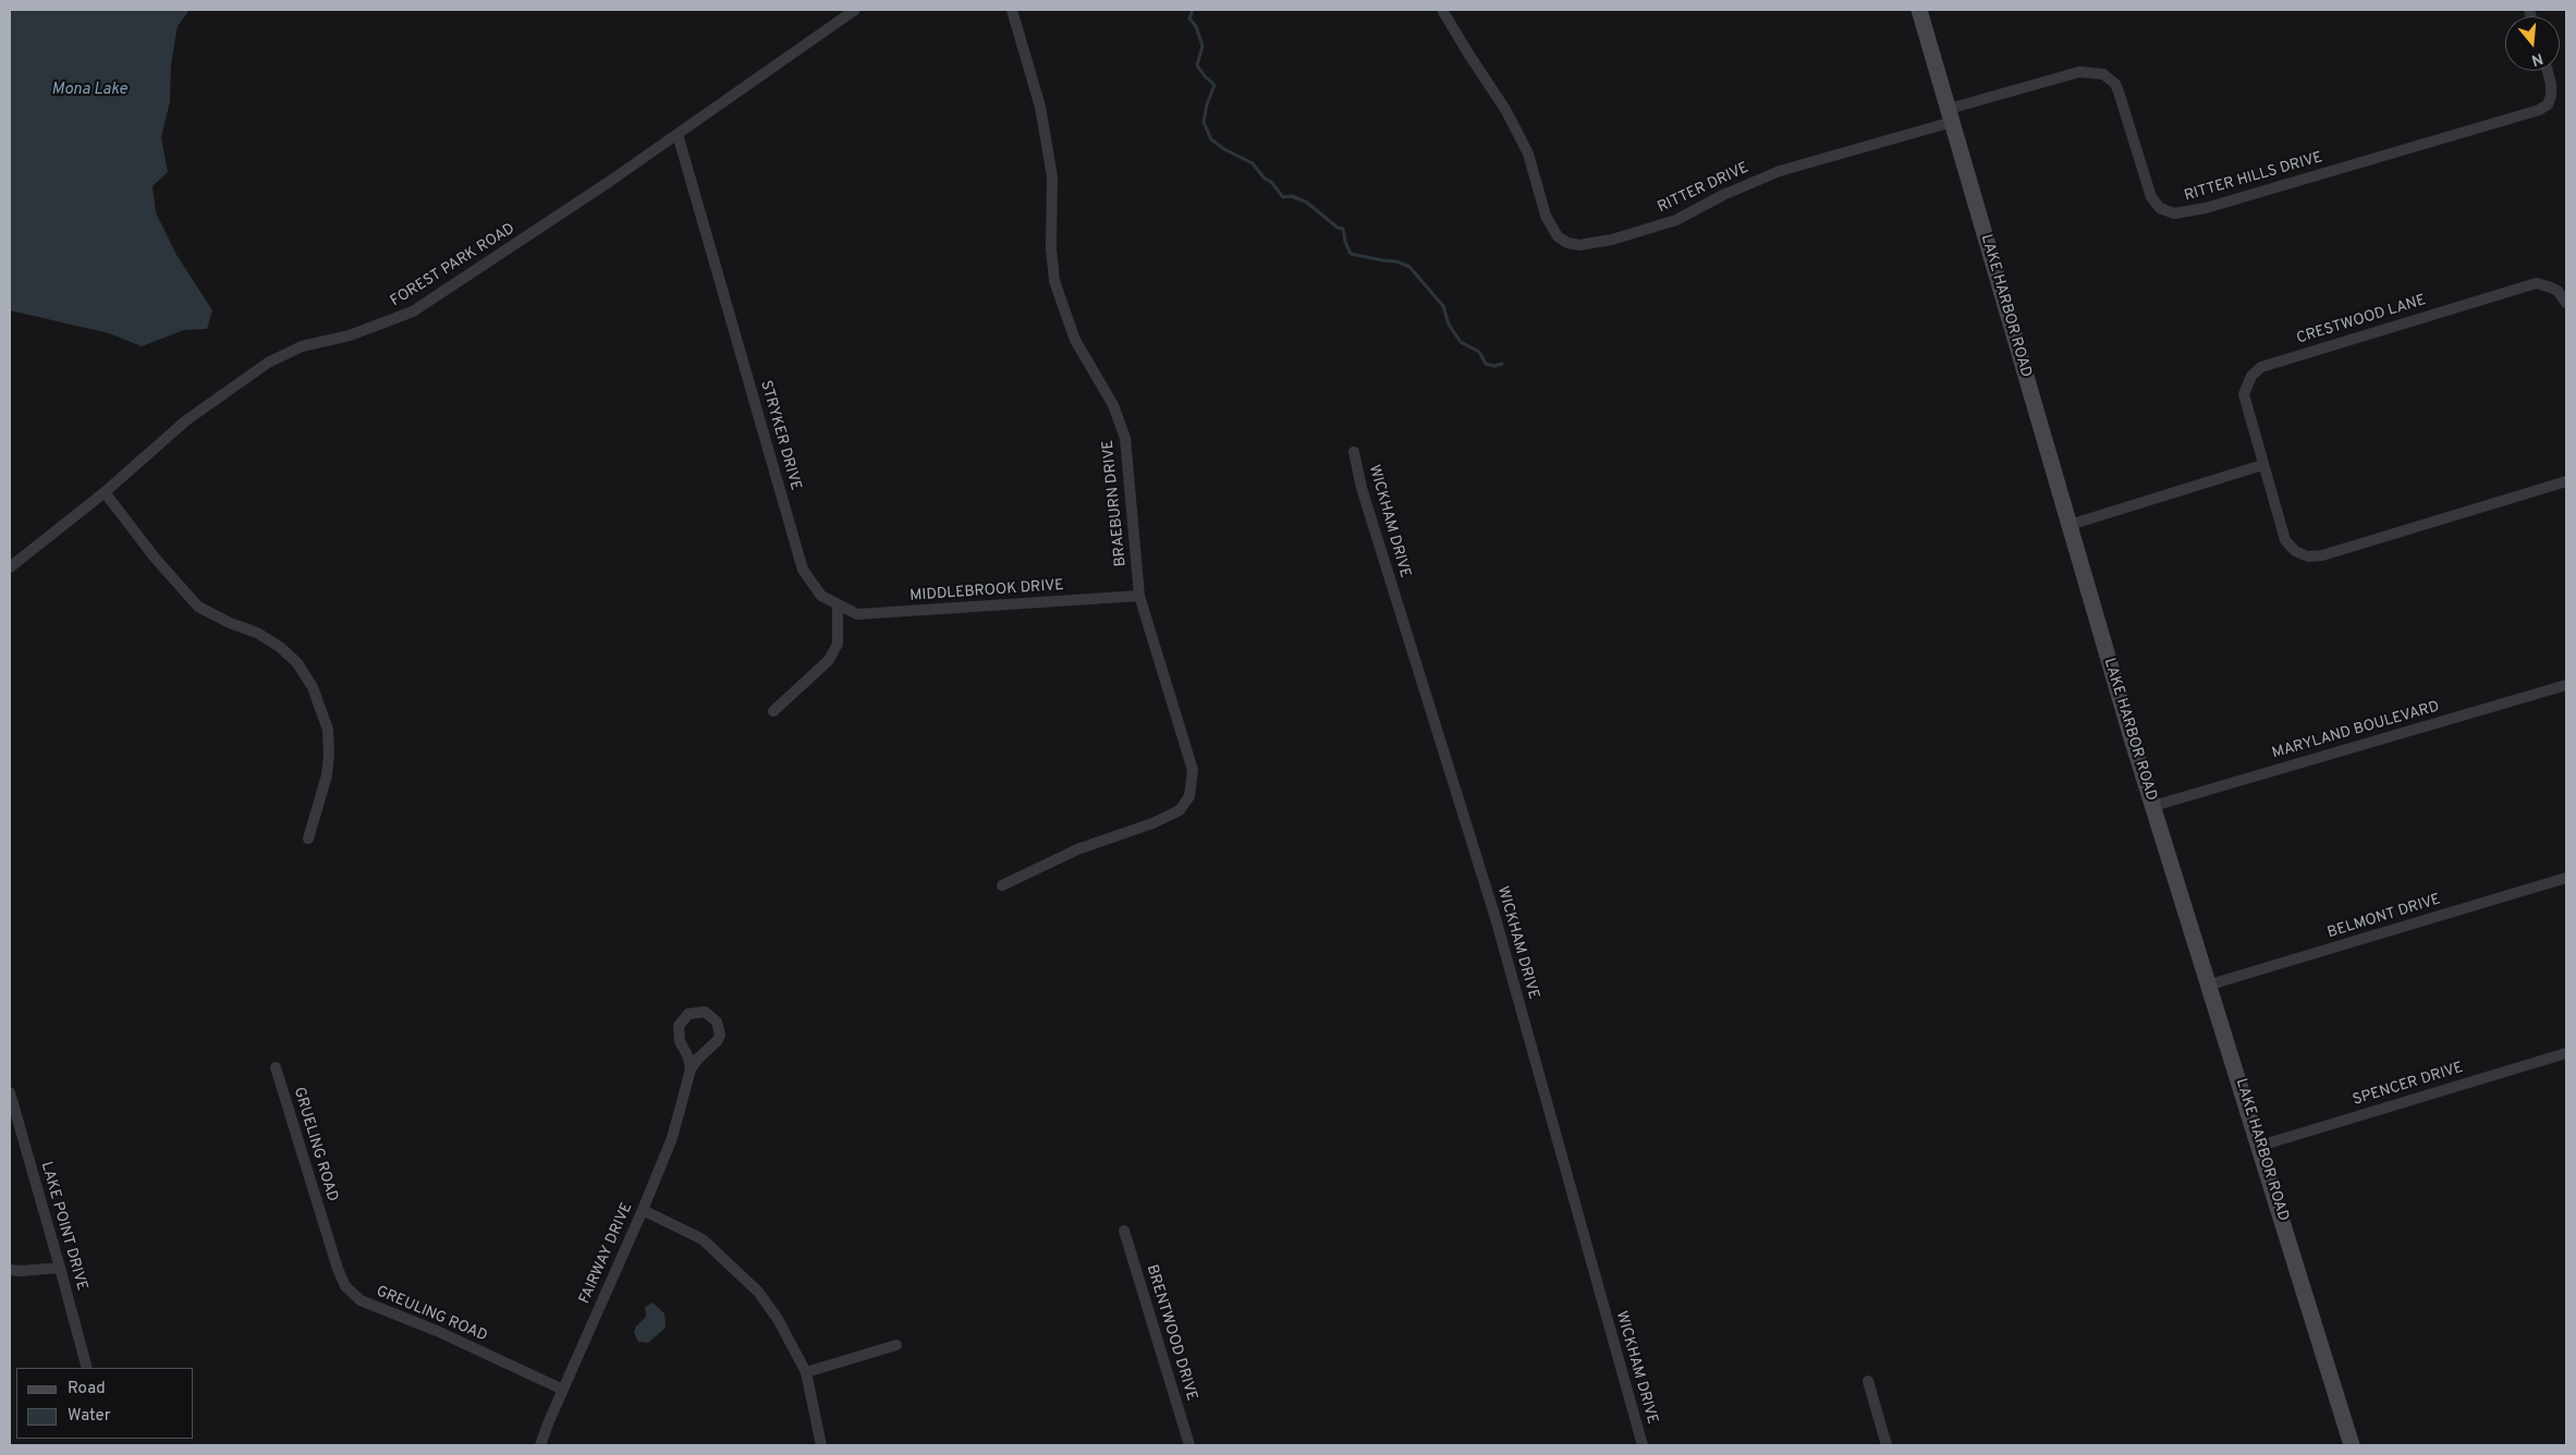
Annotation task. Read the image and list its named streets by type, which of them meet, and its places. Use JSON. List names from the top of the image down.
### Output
{
  "streets": {
    "street": [
      "RITTER HILLS DRIVE",
      "RITTER DRIVE",
      "FOREST PARK ROAD",
      "LAKE HARBOR ROAD",
      "CRESTWOOD LANE",
      "STRYKER DRIVE",
      "BRAEBURN DRIVE",
      "WICKHAM DRIVE",
      "MIDDLEBROOK DRIVE",
      "MARYLAND BOULEVARD",
      "BELMONT DRIVE",
      "SPENCER DRIVE",
      "GRUELING ROAD",
      "LAKE POINT DRIVE",
      "FAIRWAY DRIVE",
      "GREULING ROAD",
      "BRENTWOOD DRIVE"
    ]
  },
  "crossings": [
    ["RITTER HILLS DRIVE", "RITTER DRIVE"],
    ["RITTER HILLS DRIVE", "LAKE HARBOR ROAD"],
    ["RITTER DRIVE", "LAKE HARBOR ROAD"],
    ["FOREST PARK ROAD", "STRYKER DRIVE"],
    ["LAKE HARBOR ROAD", "MARYLAND BOULEVARD"],
    ["LAKE HARBOR ROAD", "BELMONT DRIVE"],
    ["LAKE HARBOR ROAD", "SPENCER DRIVE"],
    ["STRYKER DRIVE", "MIDDLEBROOK DRIVE"],
    ["BRAEBURN DRIVE", "MIDDLEBROOK DRIVE"],
    ["GRUELING ROAD", "GREULING ROAD"],
    ["FAIRWAY DRIVE", "GREULING ROAD"]
  ],
  "water": ["Mona Lake"],
  "legend": ["Road", "Water"],
  "north": "bottom"
}
